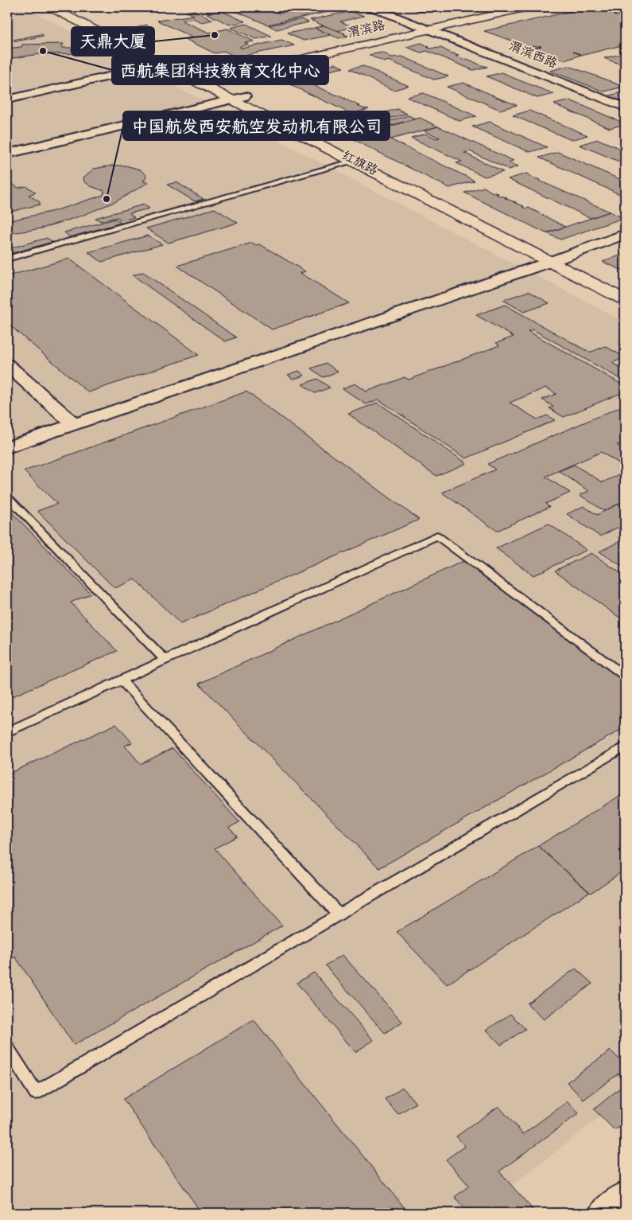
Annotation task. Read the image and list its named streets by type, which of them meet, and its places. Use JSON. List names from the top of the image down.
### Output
{
  "streets": {
    "main road": ["渭滨路", "红旗路"],
    "street": ["渭滨西路"]
  },
  "crossings": [
    ["渭滨路", "渭滨西路"],
    ["渭滨路", "红旗路"]
  ],
  "places": ["天鼎大厦", "西航集团科技教育文化中心", "中国航发西安航空发动机有限公司"]
}
